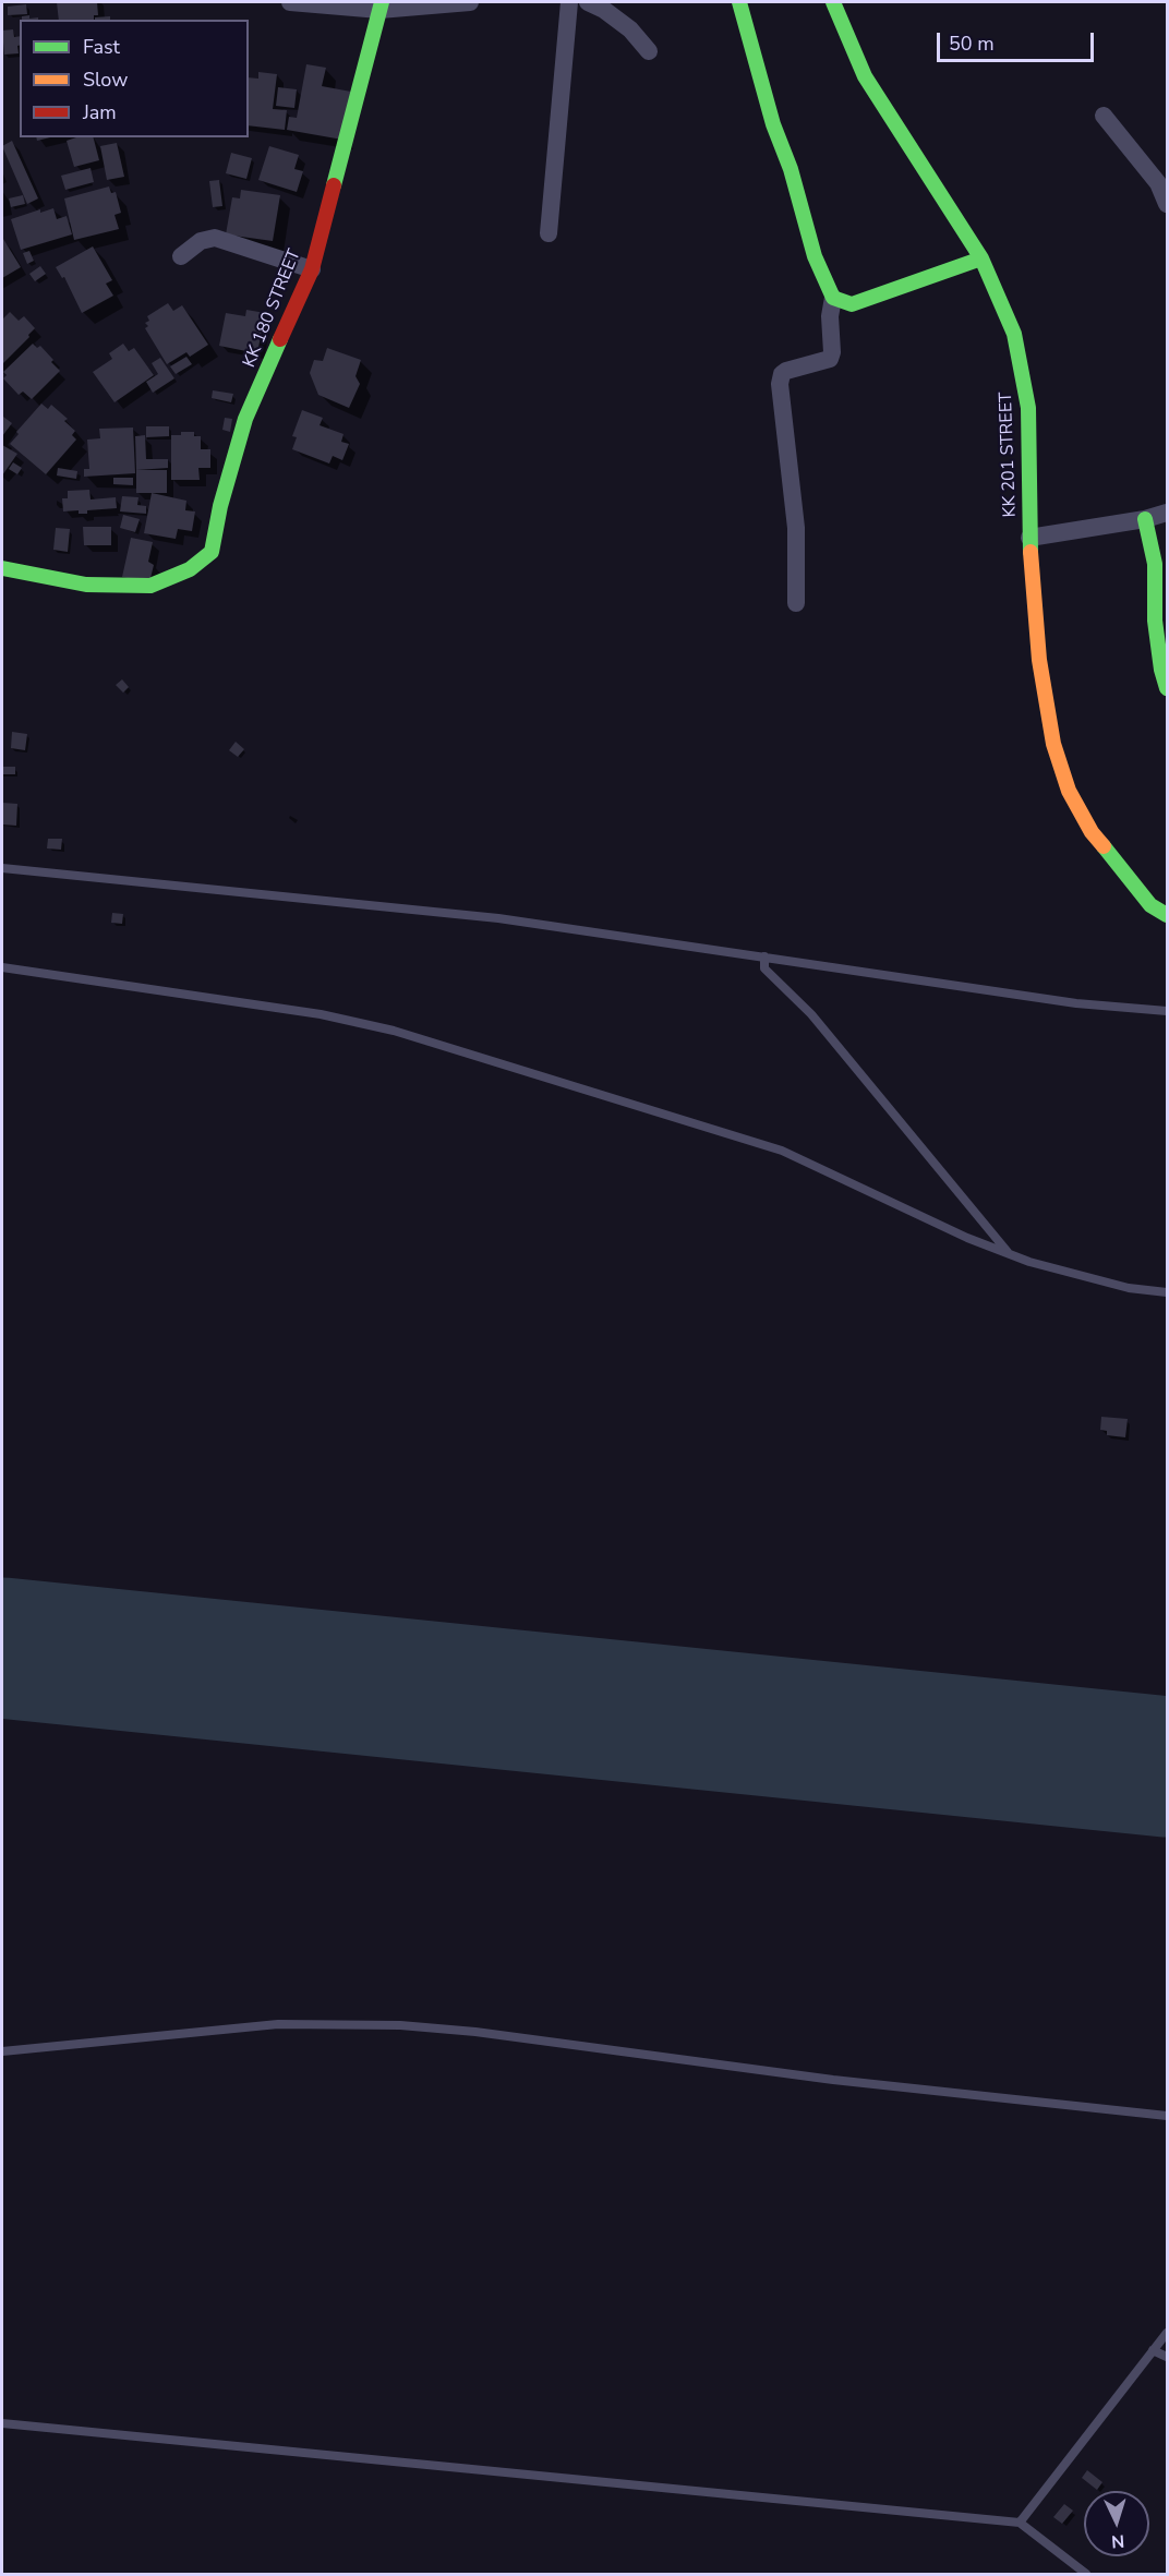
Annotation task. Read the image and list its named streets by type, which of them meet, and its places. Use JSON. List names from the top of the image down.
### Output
{
  "streets": {
    "street": ["KK 180 STREET", "KK 201 STREET"]
  },
  "legend": ["Fast", "Slow", "Jam"],
  "scale_bar": "50 m",
  "north": "bottom"
}
